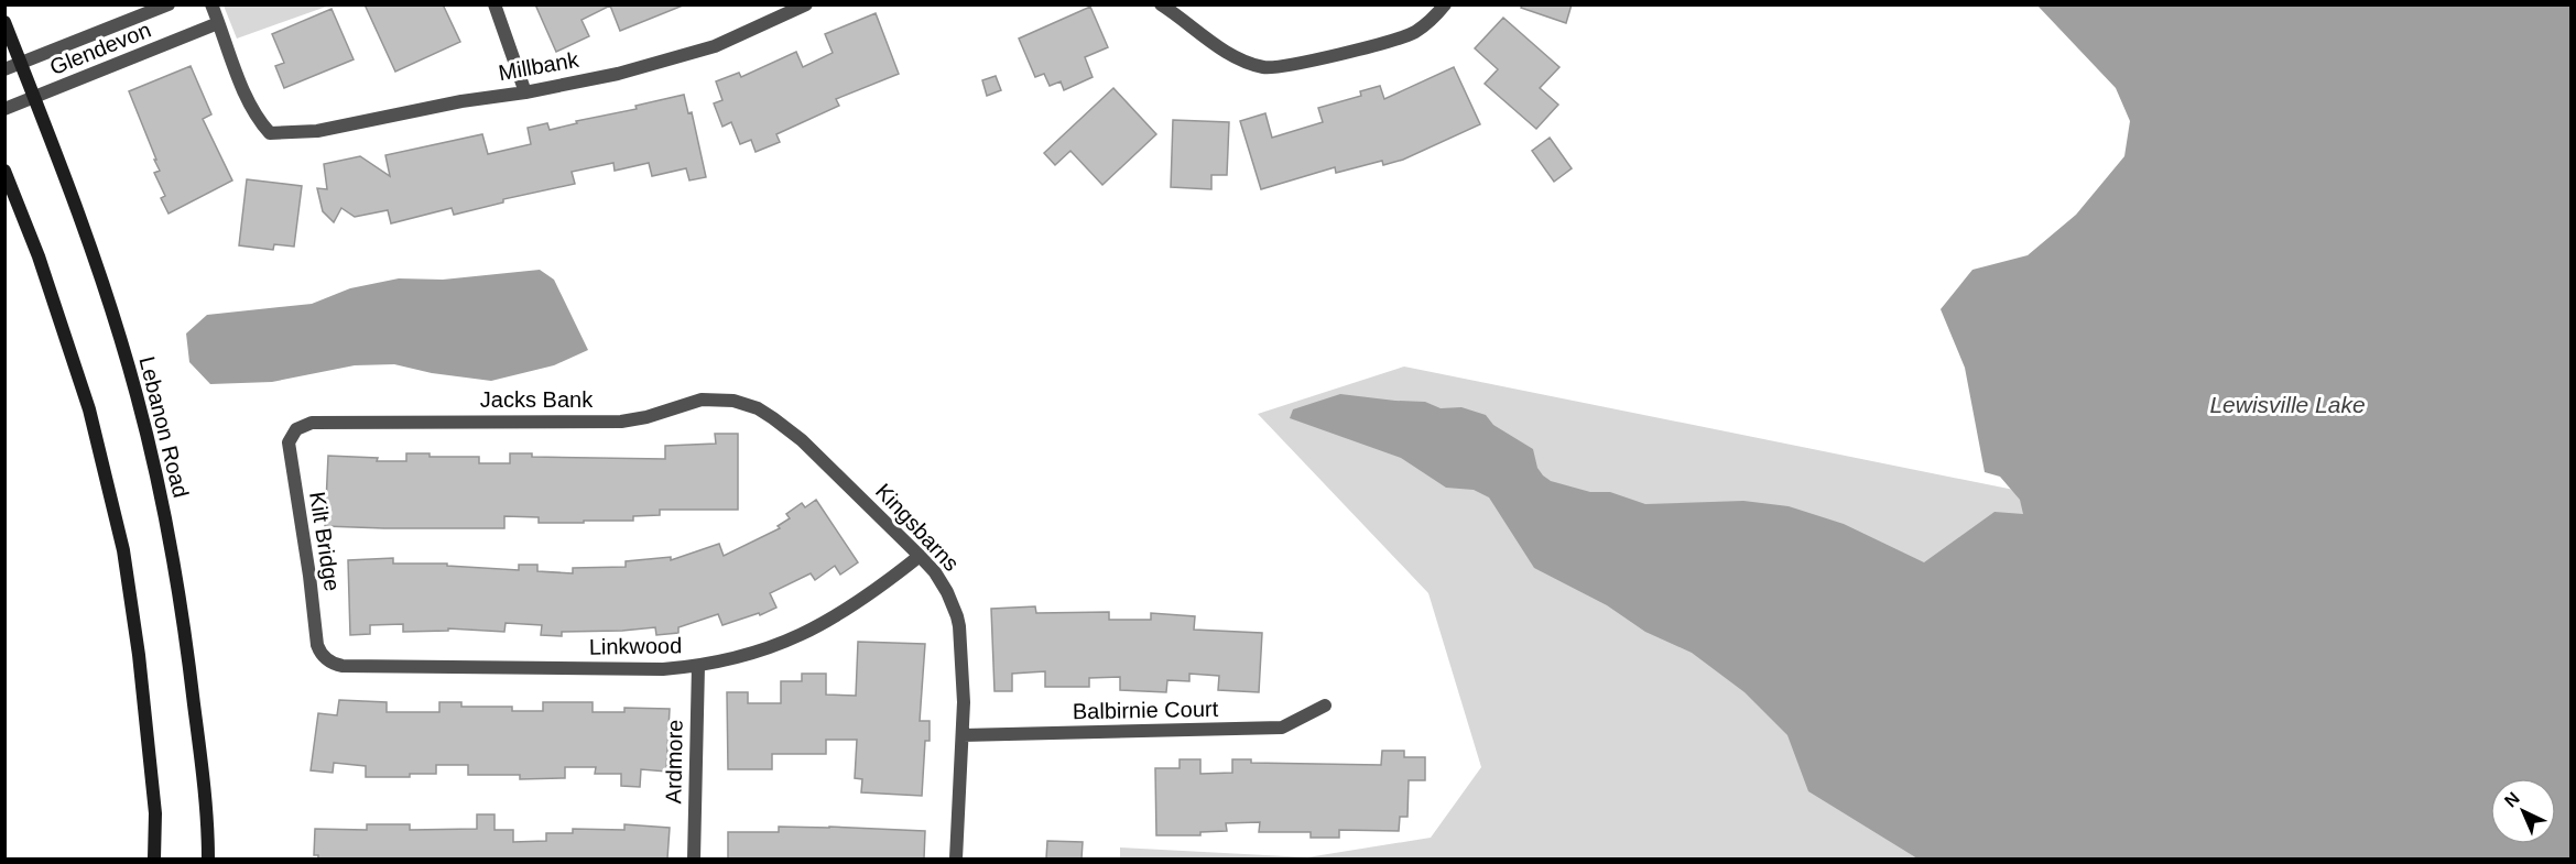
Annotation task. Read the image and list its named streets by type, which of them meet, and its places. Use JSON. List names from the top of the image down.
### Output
{
  "streets": {
    "main road": ["Lebanon Road"],
    "street": [
      "Glendevon",
      "Millbank",
      "Jacks Bank",
      "Kingsbarns",
      "Kilt Bridge",
      "Linkwood",
      "Balbirnie Court",
      "Ardmore"
    ]
  },
  "crossings": [
    ["Glendevon", "Millbank"],
    ["Glendevon", "Lebanon Road"],
    ["Jacks Bank", "Kingsbarns"],
    ["Jacks Bank", "Kilt Bridge"],
    ["Kingsbarns", "Linkwood"],
    ["Kingsbarns", "Balbirnie Court"],
    ["Kilt Bridge", "Linkwood"],
    ["Linkwood", "Ardmore"]
  ],
  "water": ["Lewisville Lake"],
  "north": "top left"
}
